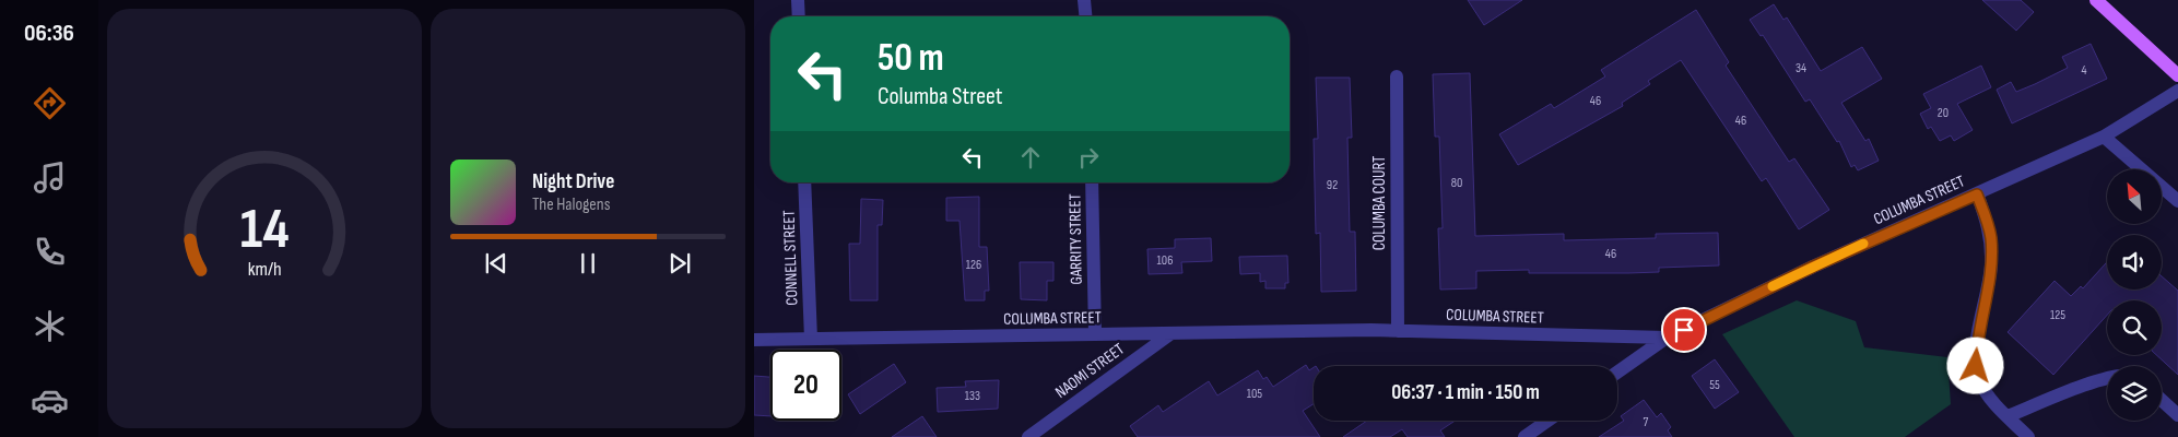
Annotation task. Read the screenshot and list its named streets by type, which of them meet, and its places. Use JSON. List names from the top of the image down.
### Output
{
  "streets": {
    "street": [
      "COLUMBA STREET",
      "COLUMBA COURT",
      "GARRITY STREET",
      "CONNELL STREET",
      "NAOMI STREET"
    ]
  },
  "crossings": [
    ["COLUMBA STREET", "COLUMBA COURT"],
    ["COLUMBA STREET", "GARRITY STREET"],
    ["COLUMBA STREET", "CONNELL STREET"],
    ["COLUMBA STREET", "NAOMI STREET"]
  ],
  "house_numbers": [
    "34",
    "4",
    "46",
    "20",
    "46",
    "80",
    "92",
    "46",
    "106",
    "126",
    "125",
    "55",
    "105",
    "133",
    "7"
  ],
  "north": "top left",
  "page": {
    "tabs": "06:36",
    "turn": ["50 m", "Columba Street"],
    "song": ["Night Drive", "The Halogens"],
    "limit": "20",
    "trip": "06:37 · 1 min · 150 m",
    "gauge": ["14", "km/h"]
  }
}
